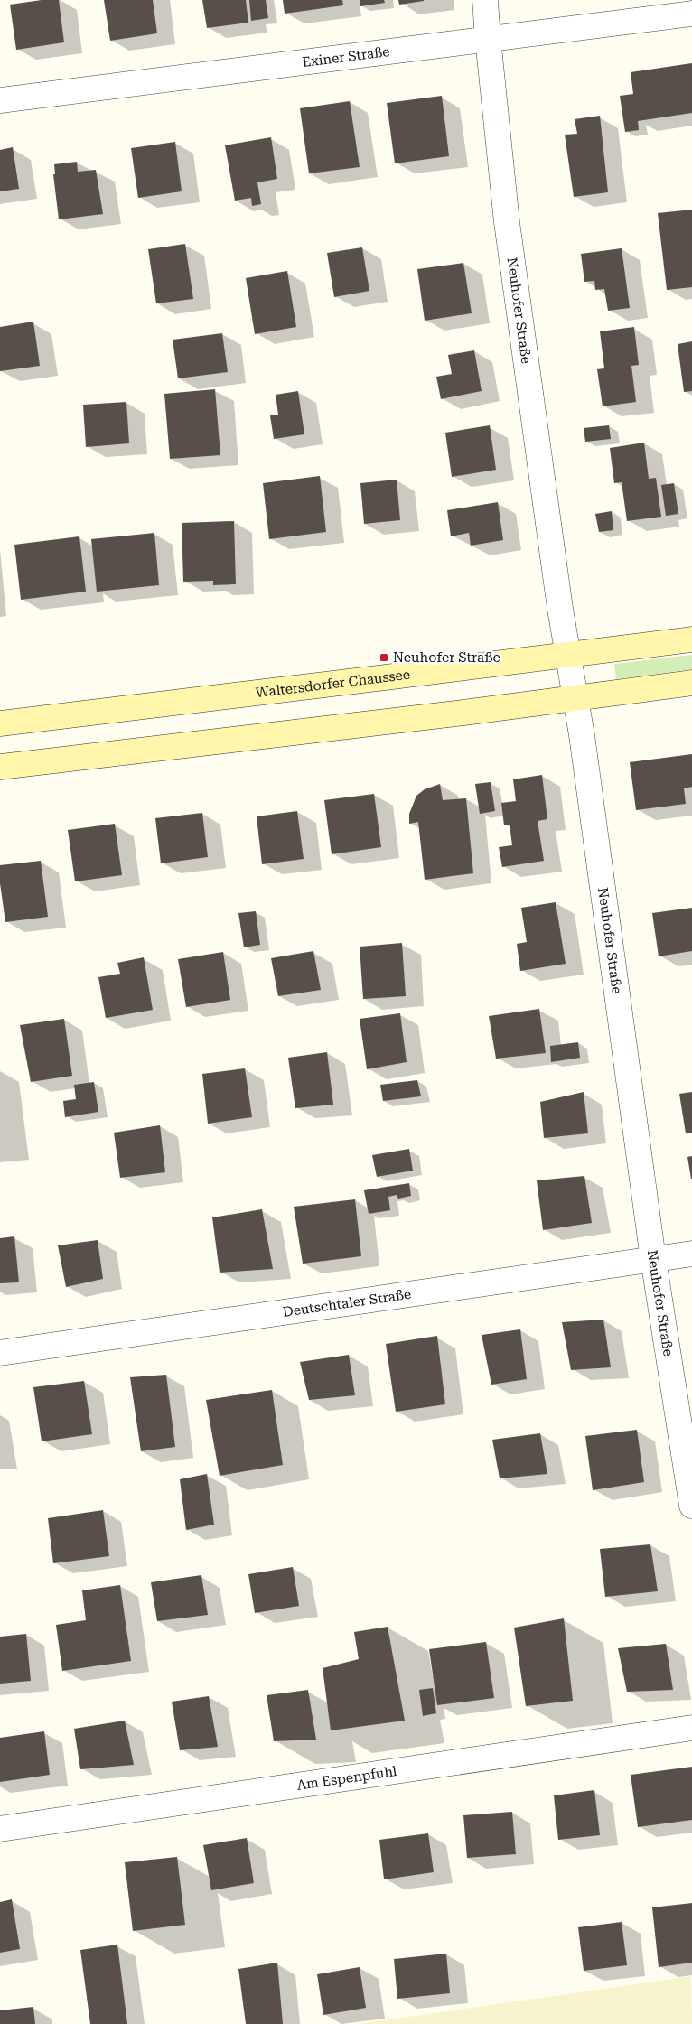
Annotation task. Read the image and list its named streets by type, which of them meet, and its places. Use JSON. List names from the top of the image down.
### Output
{
  "streets": {
    "main road": ["Waltersdorfer Chaussee"],
    "street": [
      "Exiner Straße",
      "Neuhofer Straße",
      "Deutschtaler Straße",
      "Am Espenpfuhl"
    ]
  },
  "crossings": [
    ["Exiner Straße", "Neuhofer Straße"],
    ["Neuhofer Straße", "Waltersdorfer Chaussee"],
    ["Neuhofer Straße", "Deutschtaler Straße"]
  ],
  "places": {
    "transit": ["Neuhofer Straße"]
  }
}
